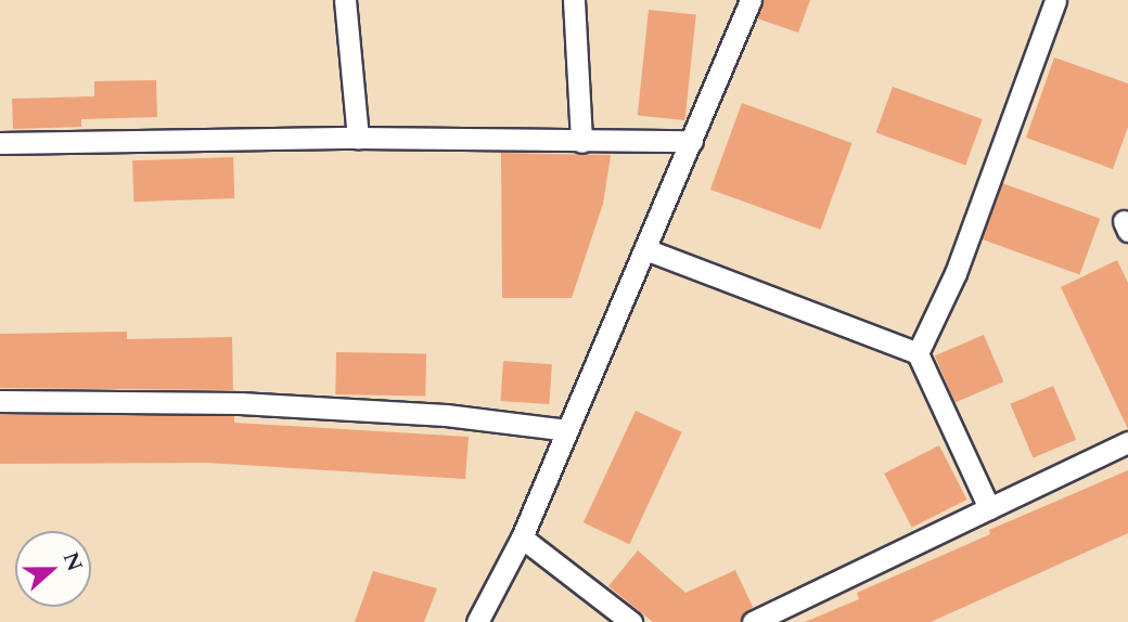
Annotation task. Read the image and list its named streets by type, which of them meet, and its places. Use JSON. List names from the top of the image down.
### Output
{
  "north": "right"
}
